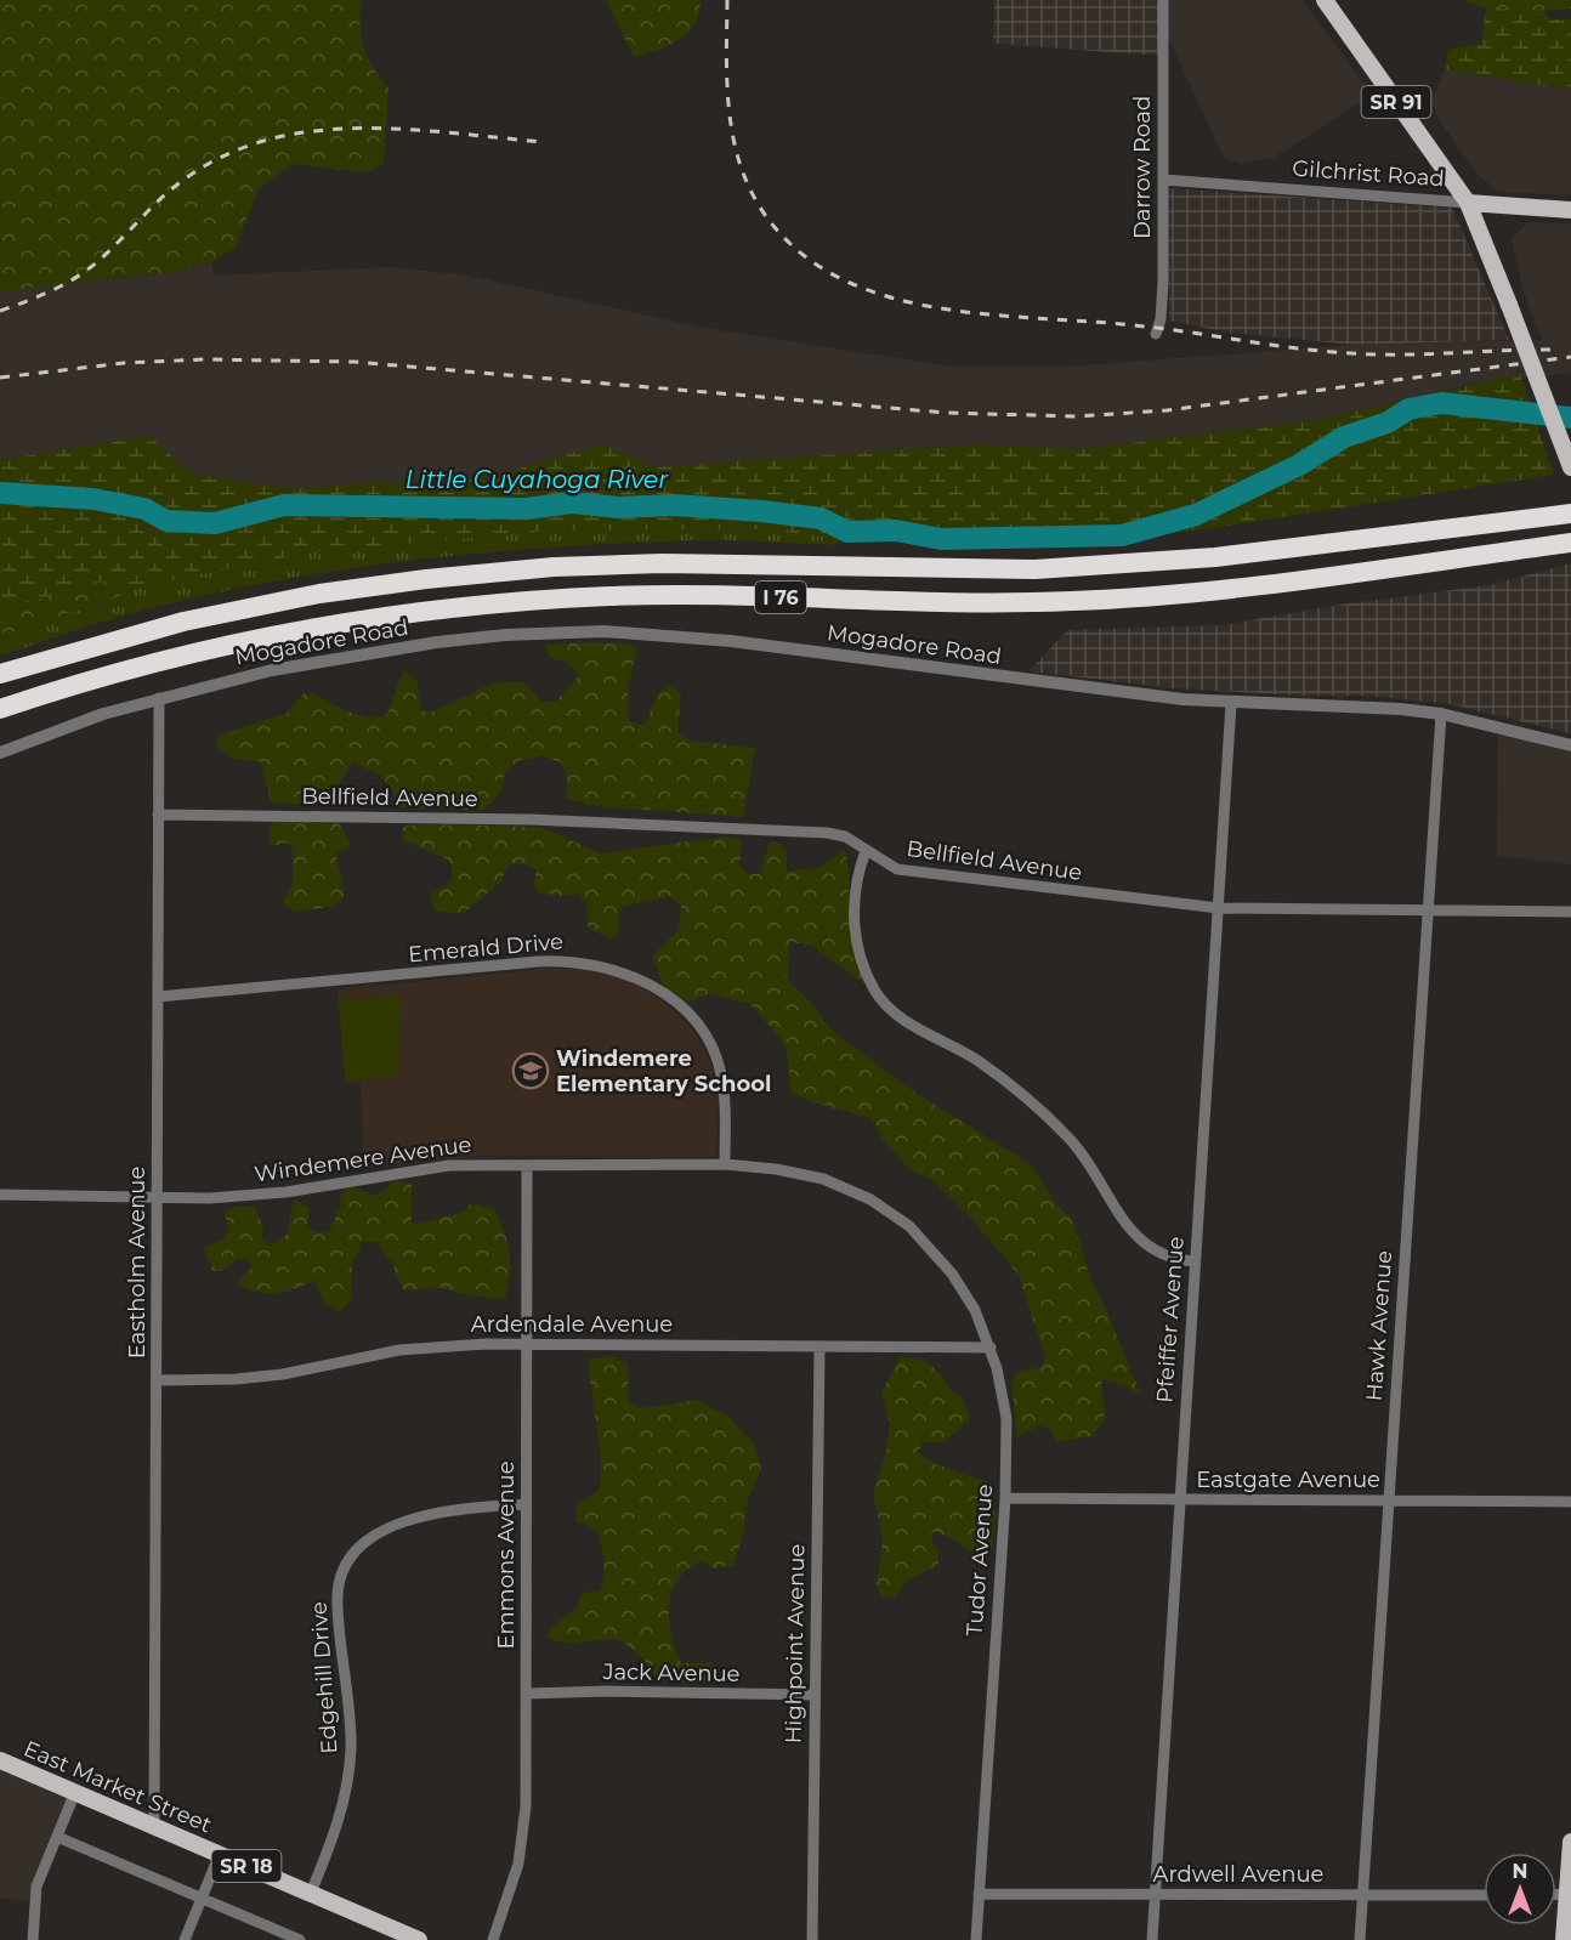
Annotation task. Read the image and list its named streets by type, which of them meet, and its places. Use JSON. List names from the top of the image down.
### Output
{
  "streets": {
    "highway": ["I 76"],
    "main road": [
      "SR 91",
      "Gilchrist Road",
      "East Market Street",
      "SR 18"
    ],
    "street": [
      "Darrow Road",
      "Mogadore Road",
      "Bellfield Avenue",
      "Emerald Drive",
      "Windemere Avenue",
      "Eastholm Avenue",
      "Pfeiffer Avenue",
      "Ardendale Avenue",
      "Hawk Avenue",
      "Eastgate Avenue",
      "Emmons Avenue",
      "Tudor Avenue",
      "Highpoint Avenue",
      "Jack Avenue",
      "Edgehill Drive",
      "Ardwell Avenue"
    ]
  },
  "crossings": [
    ["SR 91", "Gilchrist Road"],
    ["Darrow Road", "Gilchrist Road"],
    ["Mogadore Road", "Eastholm Avenue"],
    ["Mogadore Road", "Pfeiffer Avenue"],
    ["Mogadore Road", "Hawk Avenue"],
    ["Bellfield Avenue", "Eastholm Avenue"],
    ["Bellfield Avenue", "Pfeiffer Avenue"],
    ["Bellfield Avenue", "Hawk Avenue"],
    ["Emerald Drive", "Windemere Avenue"],
    ["Emerald Drive", "Eastholm Avenue"],
    ["Windemere Avenue", "Eastholm Avenue"],
    ["Windemere Avenue", "Emmons Avenue"],
    ["Windemere Avenue", "Tudor Avenue"],
    ["Eastholm Avenue", "Ardendale Avenue"],
    ["Eastholm Avenue", "East Market Street"],
    ["Pfeiffer Avenue", "Eastgate Avenue"],
    ["Pfeiffer Avenue", "Ardwell Avenue"],
    ["Ardendale Avenue", "Emmons Avenue"],
    ["Ardendale Avenue", "Tudor Avenue"],
    ["Ardendale Avenue", "Highpoint Avenue"],
    ["Hawk Avenue", "Eastgate Avenue"],
    ["Hawk Avenue", "Ardwell Avenue"],
    ["Eastgate Avenue", "Tudor Avenue"],
    ["Emmons Avenue", "Jack Avenue"],
    ["Emmons Avenue", "Edgehill Drive"],
    ["Tudor Avenue", "Ardwell Avenue"],
    ["Highpoint Avenue", "Jack Avenue"],
    ["Edgehill Drive", "East Market Street"]
  ],
  "water": ["Little Cuyahoga River"],
  "places": {
    "school or university": ["Windemere Elementary School"]
  },
  "north": "top"
}
